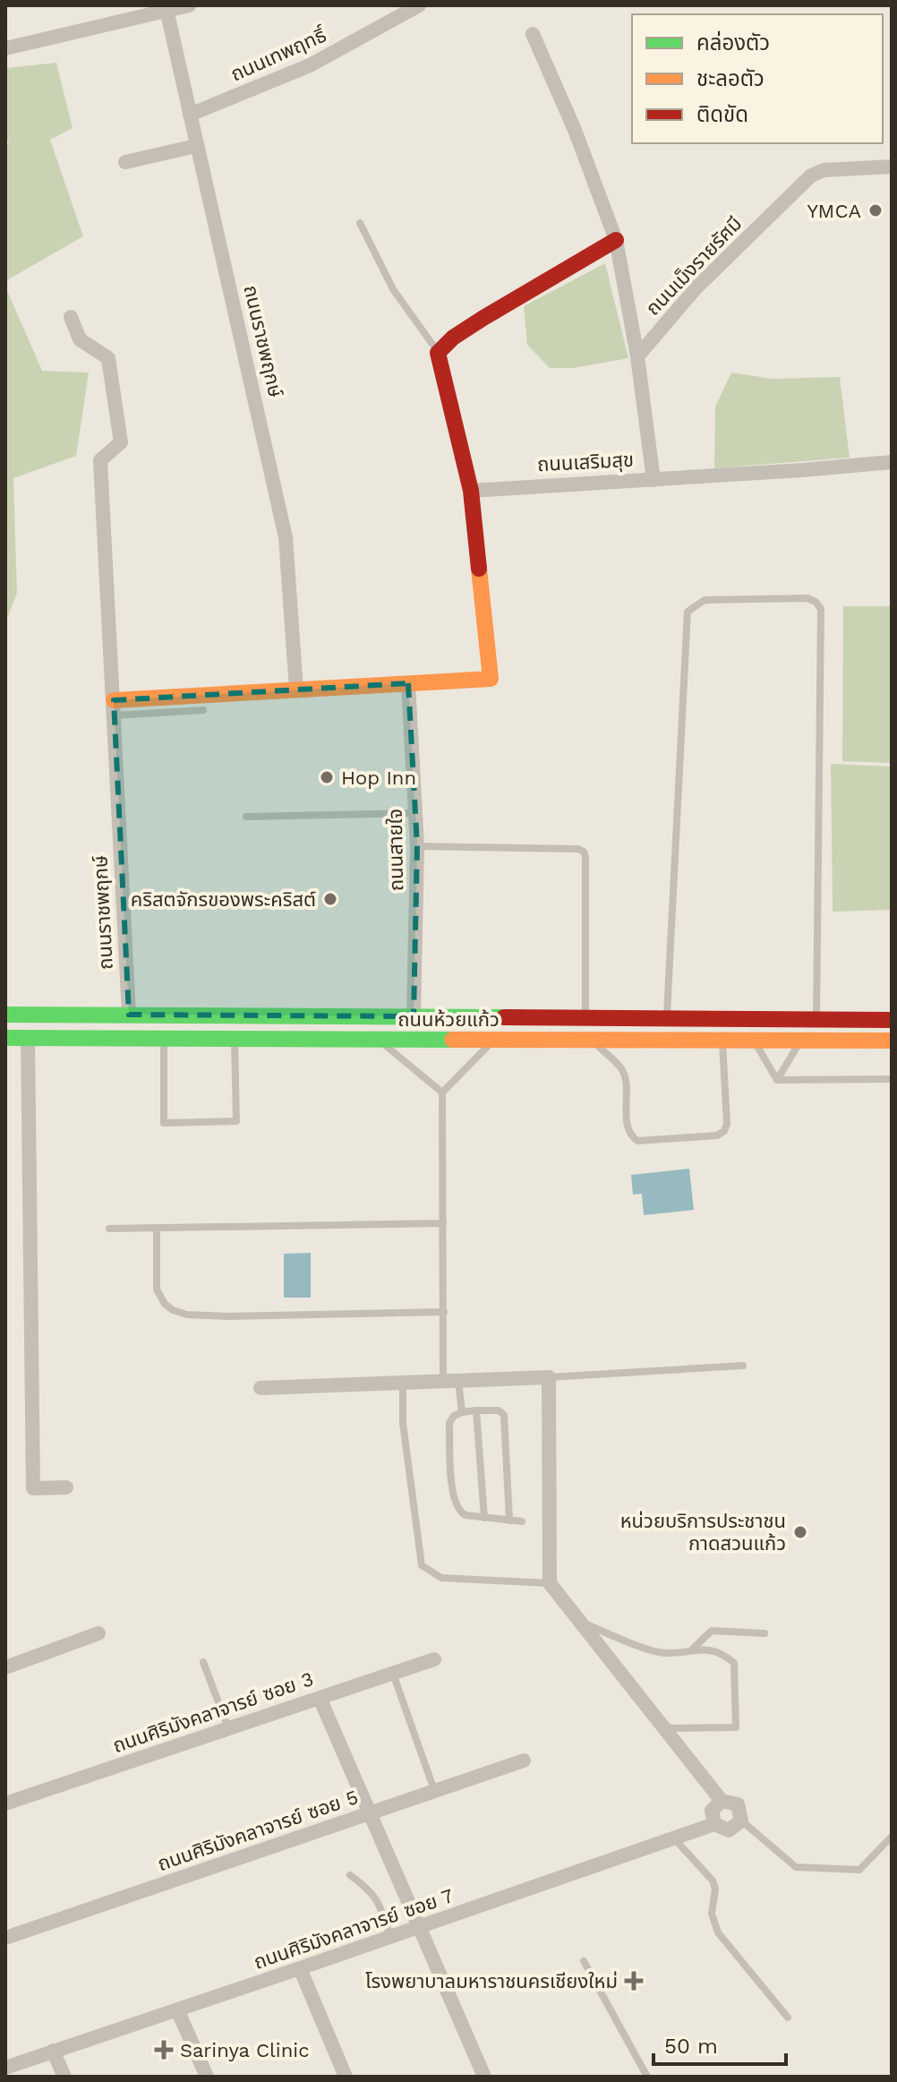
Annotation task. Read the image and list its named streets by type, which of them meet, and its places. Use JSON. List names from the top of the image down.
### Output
{
  "streets": {
    "main road": ["ถนนราชพฤกษ์", "ถนนห้วยแก้ว"],
    "street": [
      "ถนนเทพฤทธิ์",
      "ถนนเม็งรายรัศมี",
      "ถนนเสริมสุข",
      "ถนนสายใจ",
      "ถนนศิริมังคลาจารย์ ซอย 3",
      "ถนนศิริมังคลาจารย์ ซอย 5",
      "ถนนศิริมังคลาจารย์ ซอย 7"
    ]
  },
  "crossings": [
    ["ถนนเทพฤทธิ์", "ถนนราชพฤกษ์"],
    ["ถนนราชพฤกษ์", "ถนนห้วยแก้ว"],
    ["ถนนสายใจ", "ถนนห้วยแก้ว"]
  ],
  "places": {
    "other": [
      "YMCA",
      "Hop Inn",
      "คริสตจักรของพระคริสต์",
      "หน่วยบริการประชาชน กาดสวนแก้ว"
    ],
    "health": ["โรงพยาบาลมหาราชนครเชียงใหม่", "Sarinya Clinic"]
  },
  "legend": ["คล่องตัว", "ชะลอตัว", "ติดขัด"],
  "scale_bar": "50 m"
}
